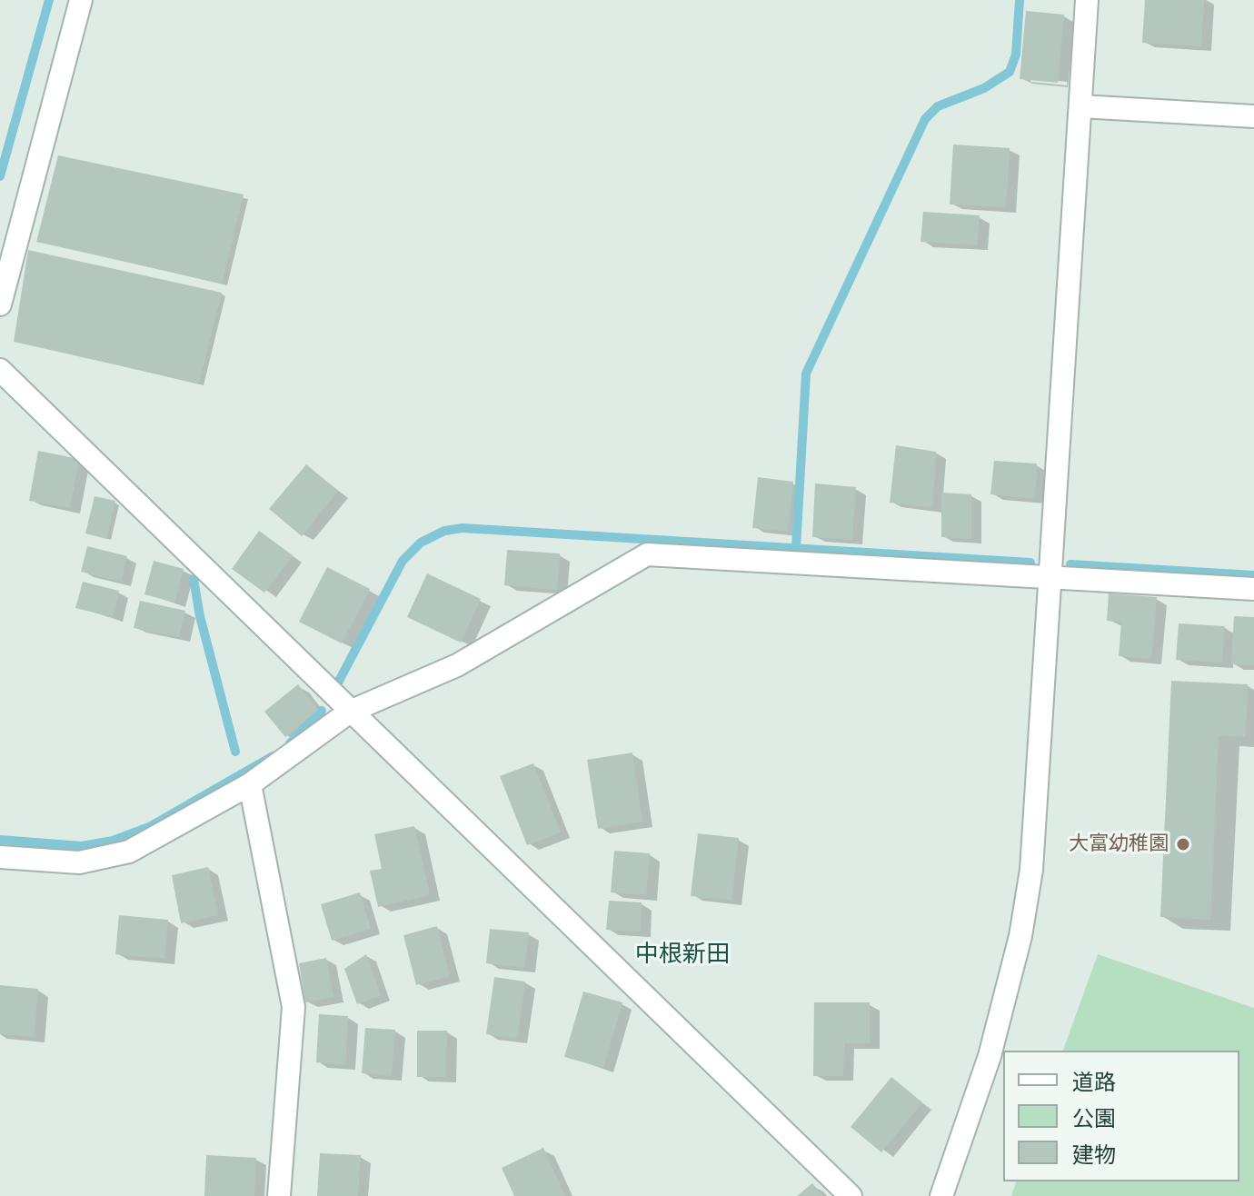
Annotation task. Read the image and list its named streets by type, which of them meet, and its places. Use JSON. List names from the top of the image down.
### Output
{
  "districts": ["中根新田"],
  "places": ["大富幼稚園"],
  "legend": ["道路", "公園", "建物"]
}
